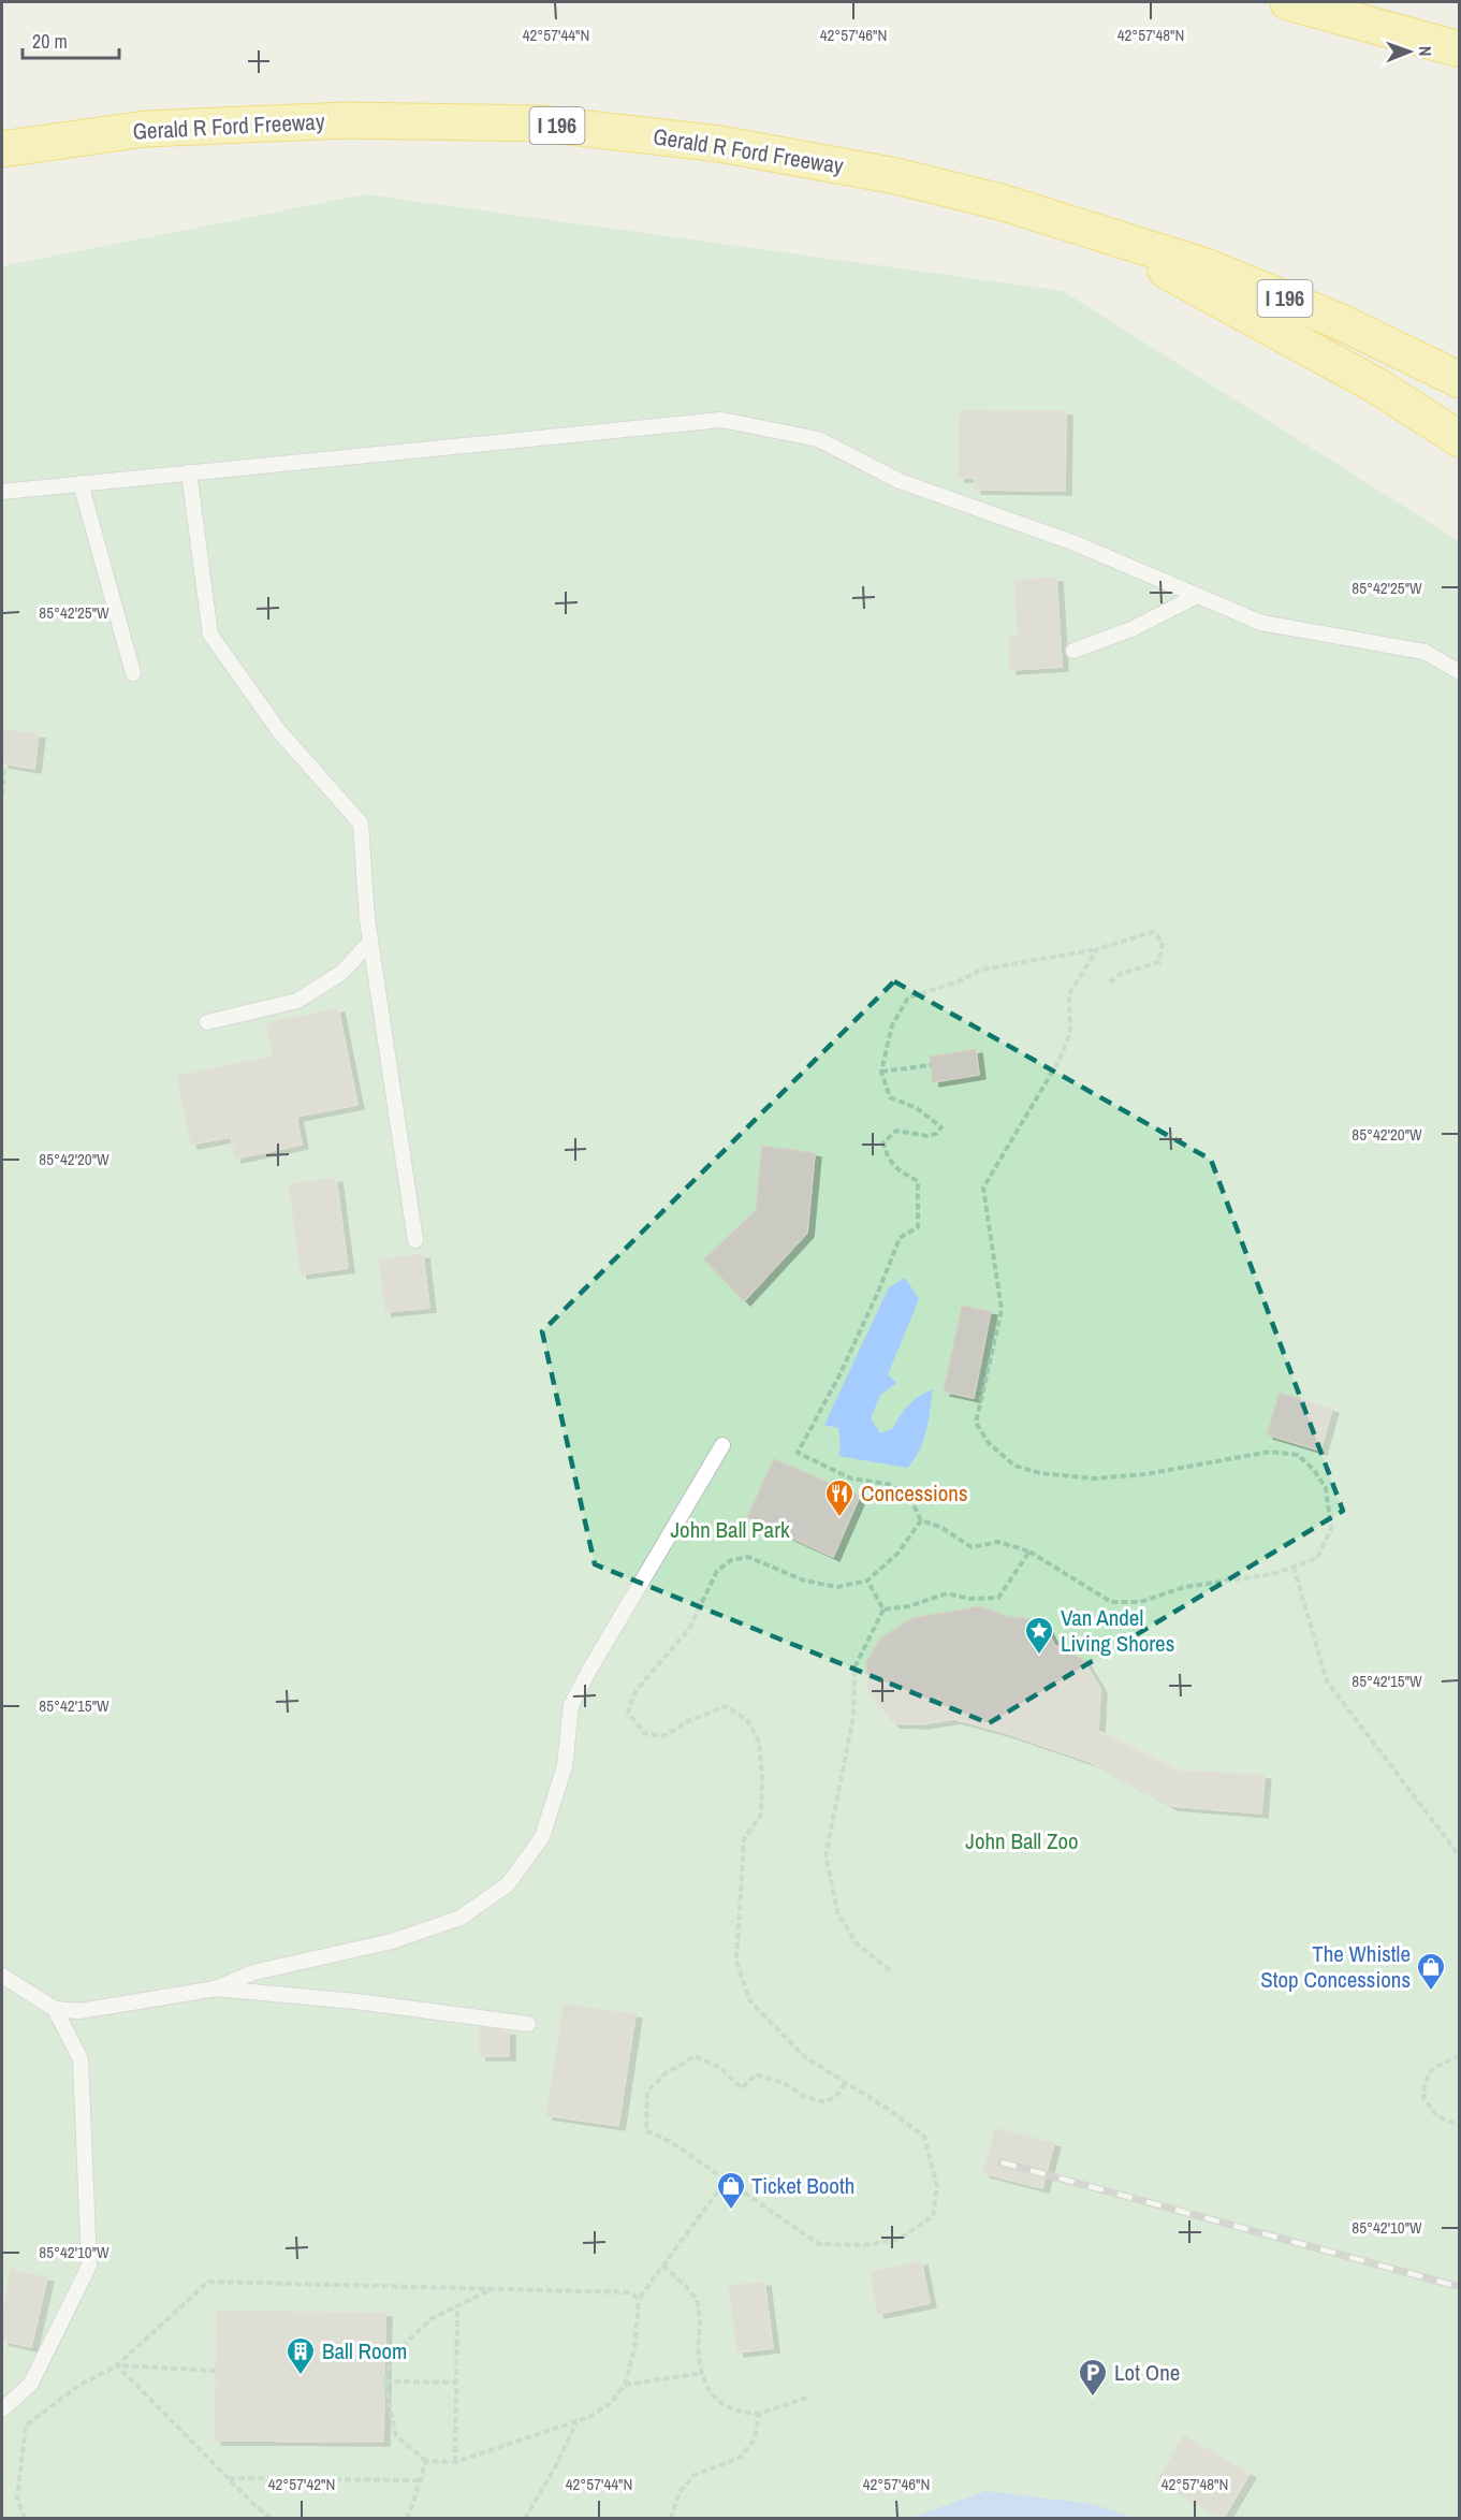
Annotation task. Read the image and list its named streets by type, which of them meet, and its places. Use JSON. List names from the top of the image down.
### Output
{
  "streets": {
    "highway": ["I 196", "Gerald R Ford Freeway"]
  },
  "parks": ["John Ball Park", "John Ball Zoo"],
  "places": {
    "restaurant": ["Concessions"],
    "place": ["Van Andel Living Shores"],
    "shop": ["The Whistle Stop Concessions", "Ticket Booth"],
    "building": ["Ball Room"],
    "parking": ["Lot One"]
  },
  "scale_bar": "20 m",
  "north": "right",
  "coordinates": [
    "42°57'44\"N",
    "42°57'46\"N",
    "42°57'48\"N",
    "85°42'25\"W",
    "85°42'20\"W",
    "85°42'15\"W",
    "85°42'10\"W",
    "42°57'42\"N"
  ]
}
